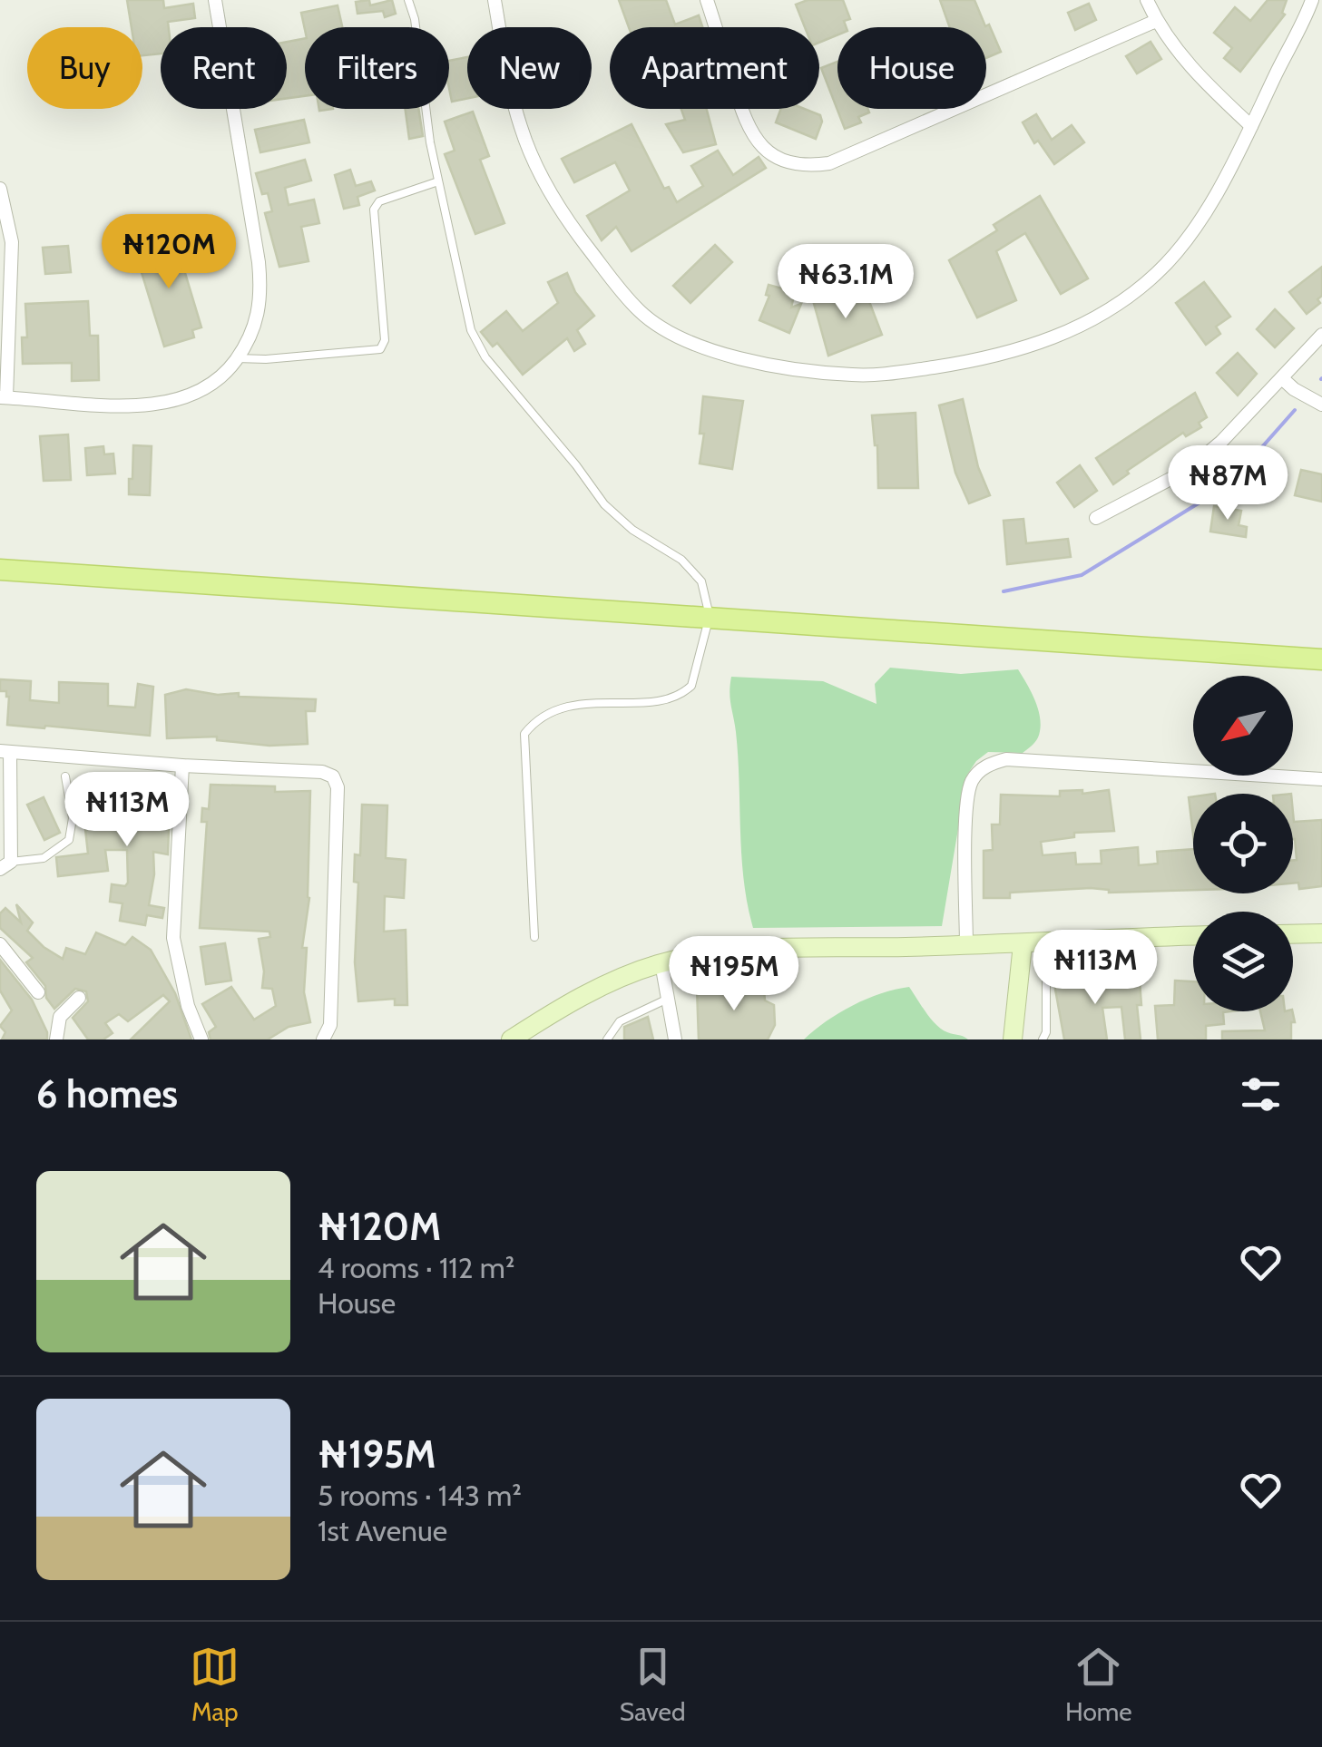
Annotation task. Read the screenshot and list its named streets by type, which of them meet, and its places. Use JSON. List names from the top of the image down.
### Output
{
  "north": "bottom left",
  "page": {
    "chip": [
      "Buy",
      "Rent",
      "Filters",
      "New",
      "Apartment",
      "House"
    ],
    "price": [
      "₦120M",
      "₦63.1M",
      "₦87M",
      "₦113M",
      "₦113M",
      "₦195M"
    ],
    "heading": "6 homes",
    "list": [
      {
        "name": "₦120M",
        "note": "4 rooms · 112 m² · House"
      },
      {
        "name": "₦195M",
        "note": "5 rooms · 143 m² · 1st Avenue"
      }
    ],
    "tabs": ["Map", "Saved", "Home"]
  }
}
